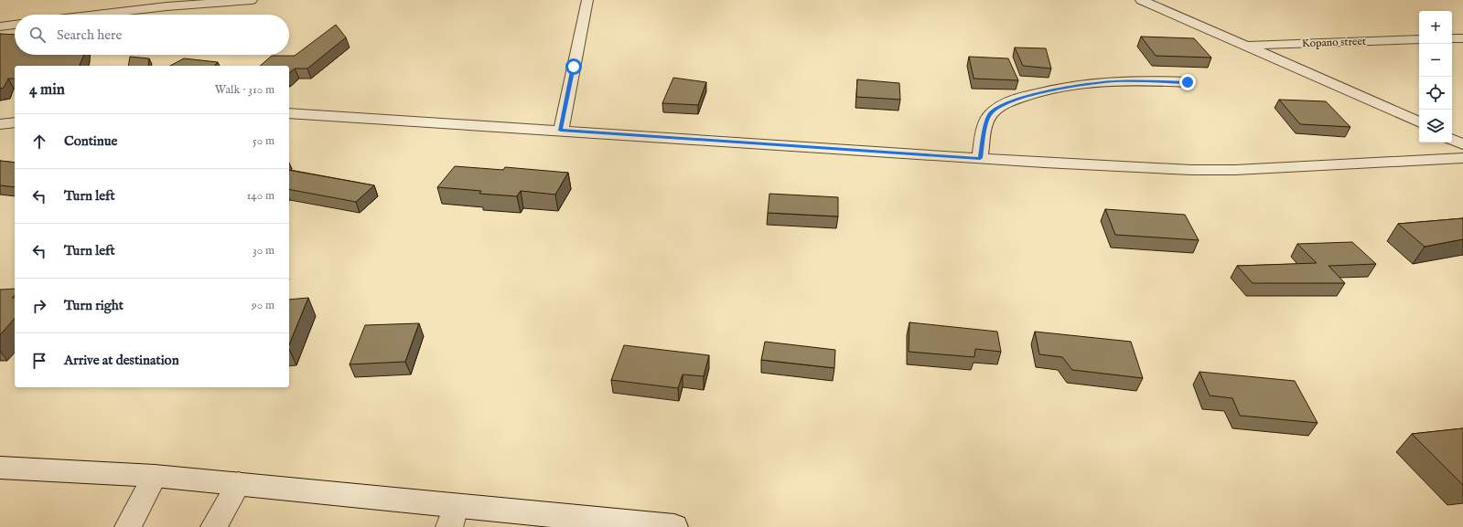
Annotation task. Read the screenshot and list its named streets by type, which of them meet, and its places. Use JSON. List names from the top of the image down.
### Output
{
  "streets": {
    "street": ["Kopano street"]
  },
  "page": {
    "map_buttons": ["+", "−"],
    "search": "Search here",
    "heading": ["4 min", "Walk · 310 m"],
    "list": [
      ["Continue", "50 m"],
      ["Turn left", "140 m"],
      ["Turn left", "30 m"],
      ["Turn right", "90 m"],
      "Arrive at destination"
    ]
  }
}
